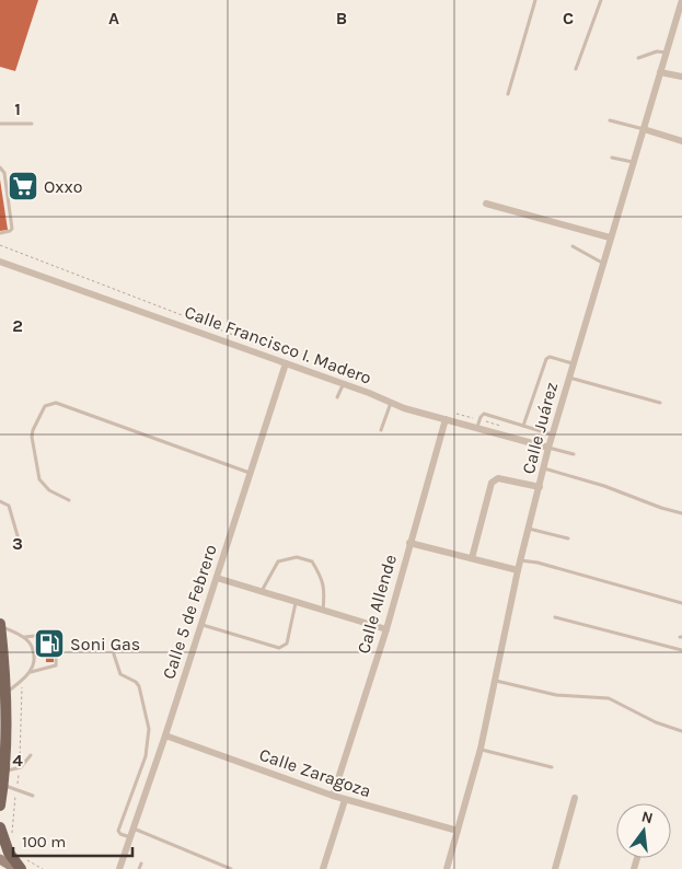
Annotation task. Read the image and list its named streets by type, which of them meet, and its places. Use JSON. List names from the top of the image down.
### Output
{
  "streets": {
    "street": [
      "Calle Francisco I. Madero",
      "Calle Juárez",
      "Calle Allende",
      "Calle 5 de Febrero",
      "Calle Zaragoza"
    ]
  },
  "crossings": [
    ["Calle Francisco I. Madero", "Calle Juárez"],
    ["Calle Francisco I. Madero", "Calle Allende"],
    ["Calle Francisco I. Madero", "Calle 5 de Febrero"],
    ["Calle Juárez", "Calle Zaragoza"],
    ["Calle Allende", "Calle Zaragoza"],
    ["Calle 5 de Febrero", "Calle Zaragoza"]
  ],
  "places": {
    "supermarket": ["Oxxo"],
    "fuel station": ["Soni Gas"]
  },
  "scale_bar": "100 m",
  "north": "top",
  "grid": {
    "columns": ["A", "B", "C"],
    "rows": [
      "1",
      "2",
      "3",
      "4"
    ]
  }
}
